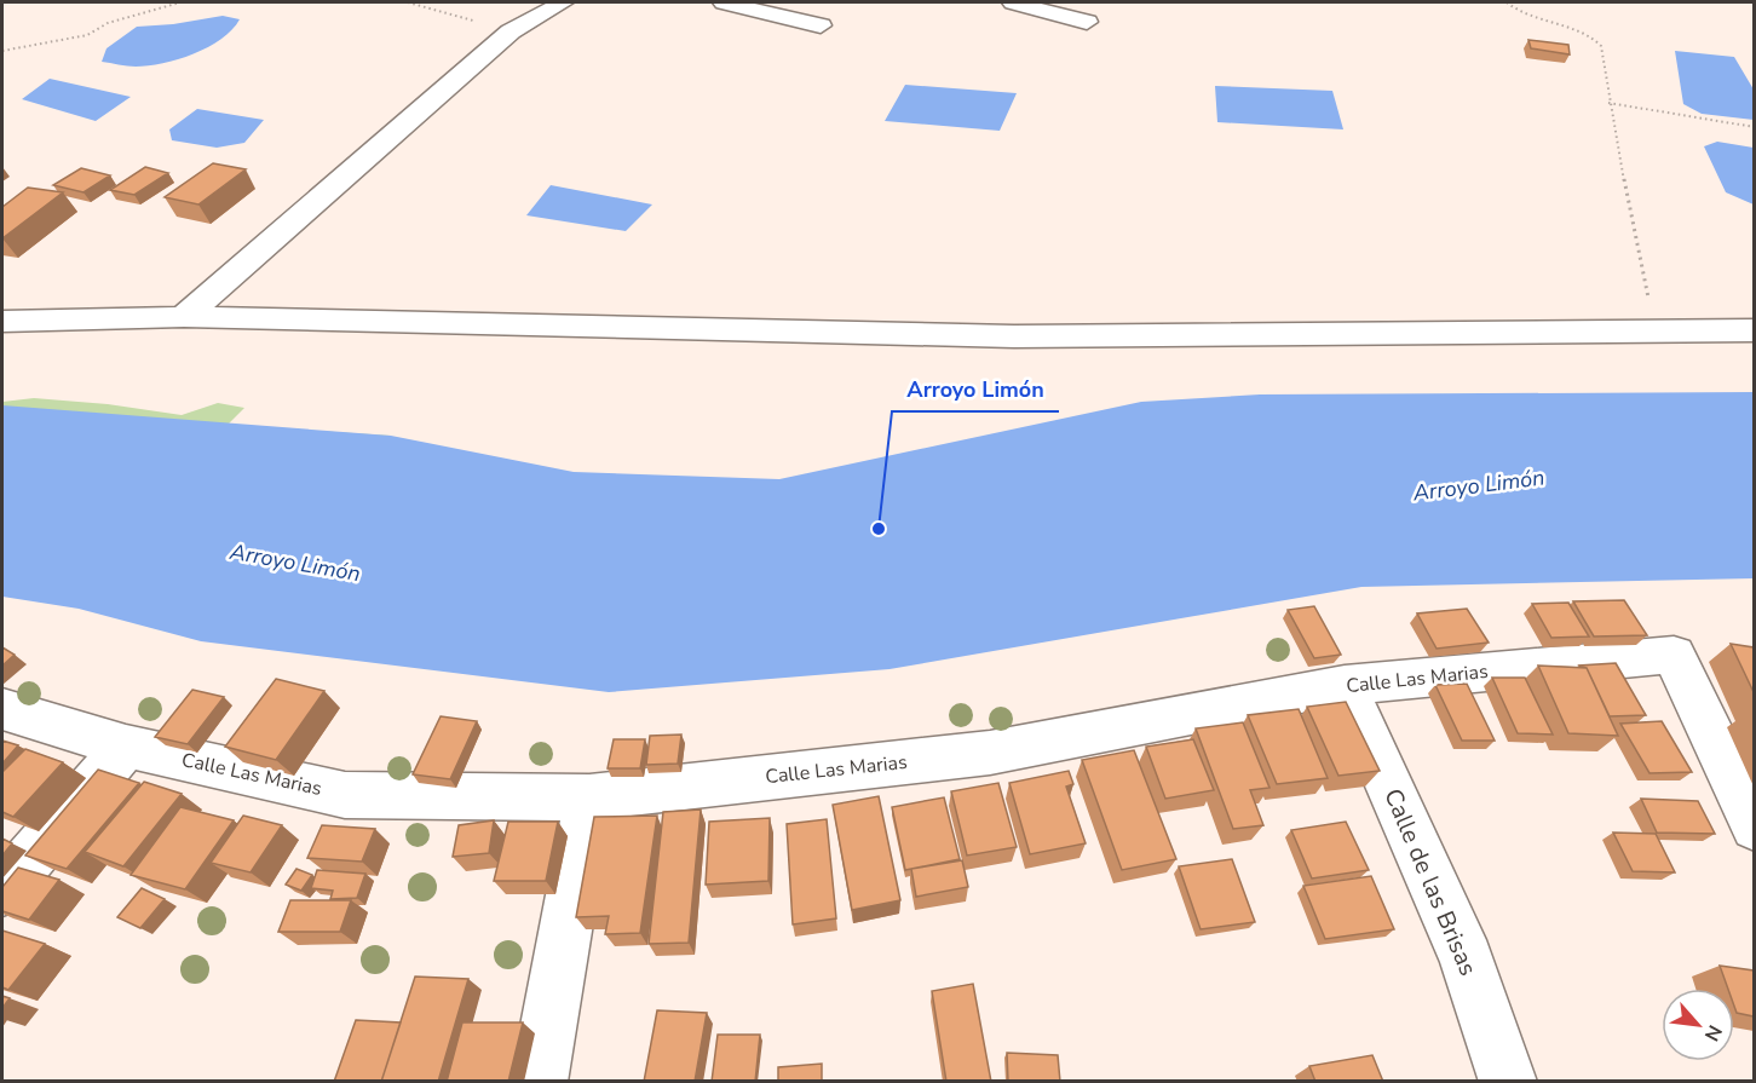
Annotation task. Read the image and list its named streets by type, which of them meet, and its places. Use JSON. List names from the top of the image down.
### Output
{
  "streets": {
    "street": ["Calle Las Marias", "Calle de las Brisas"]
  },
  "crossings": [
    ["Calle Las Marias", "Calle de las Brisas"]
  ],
  "water": ["Arroyo Limón"],
  "places": ["Arroyo Limón"],
  "north": "bottom right"
}
